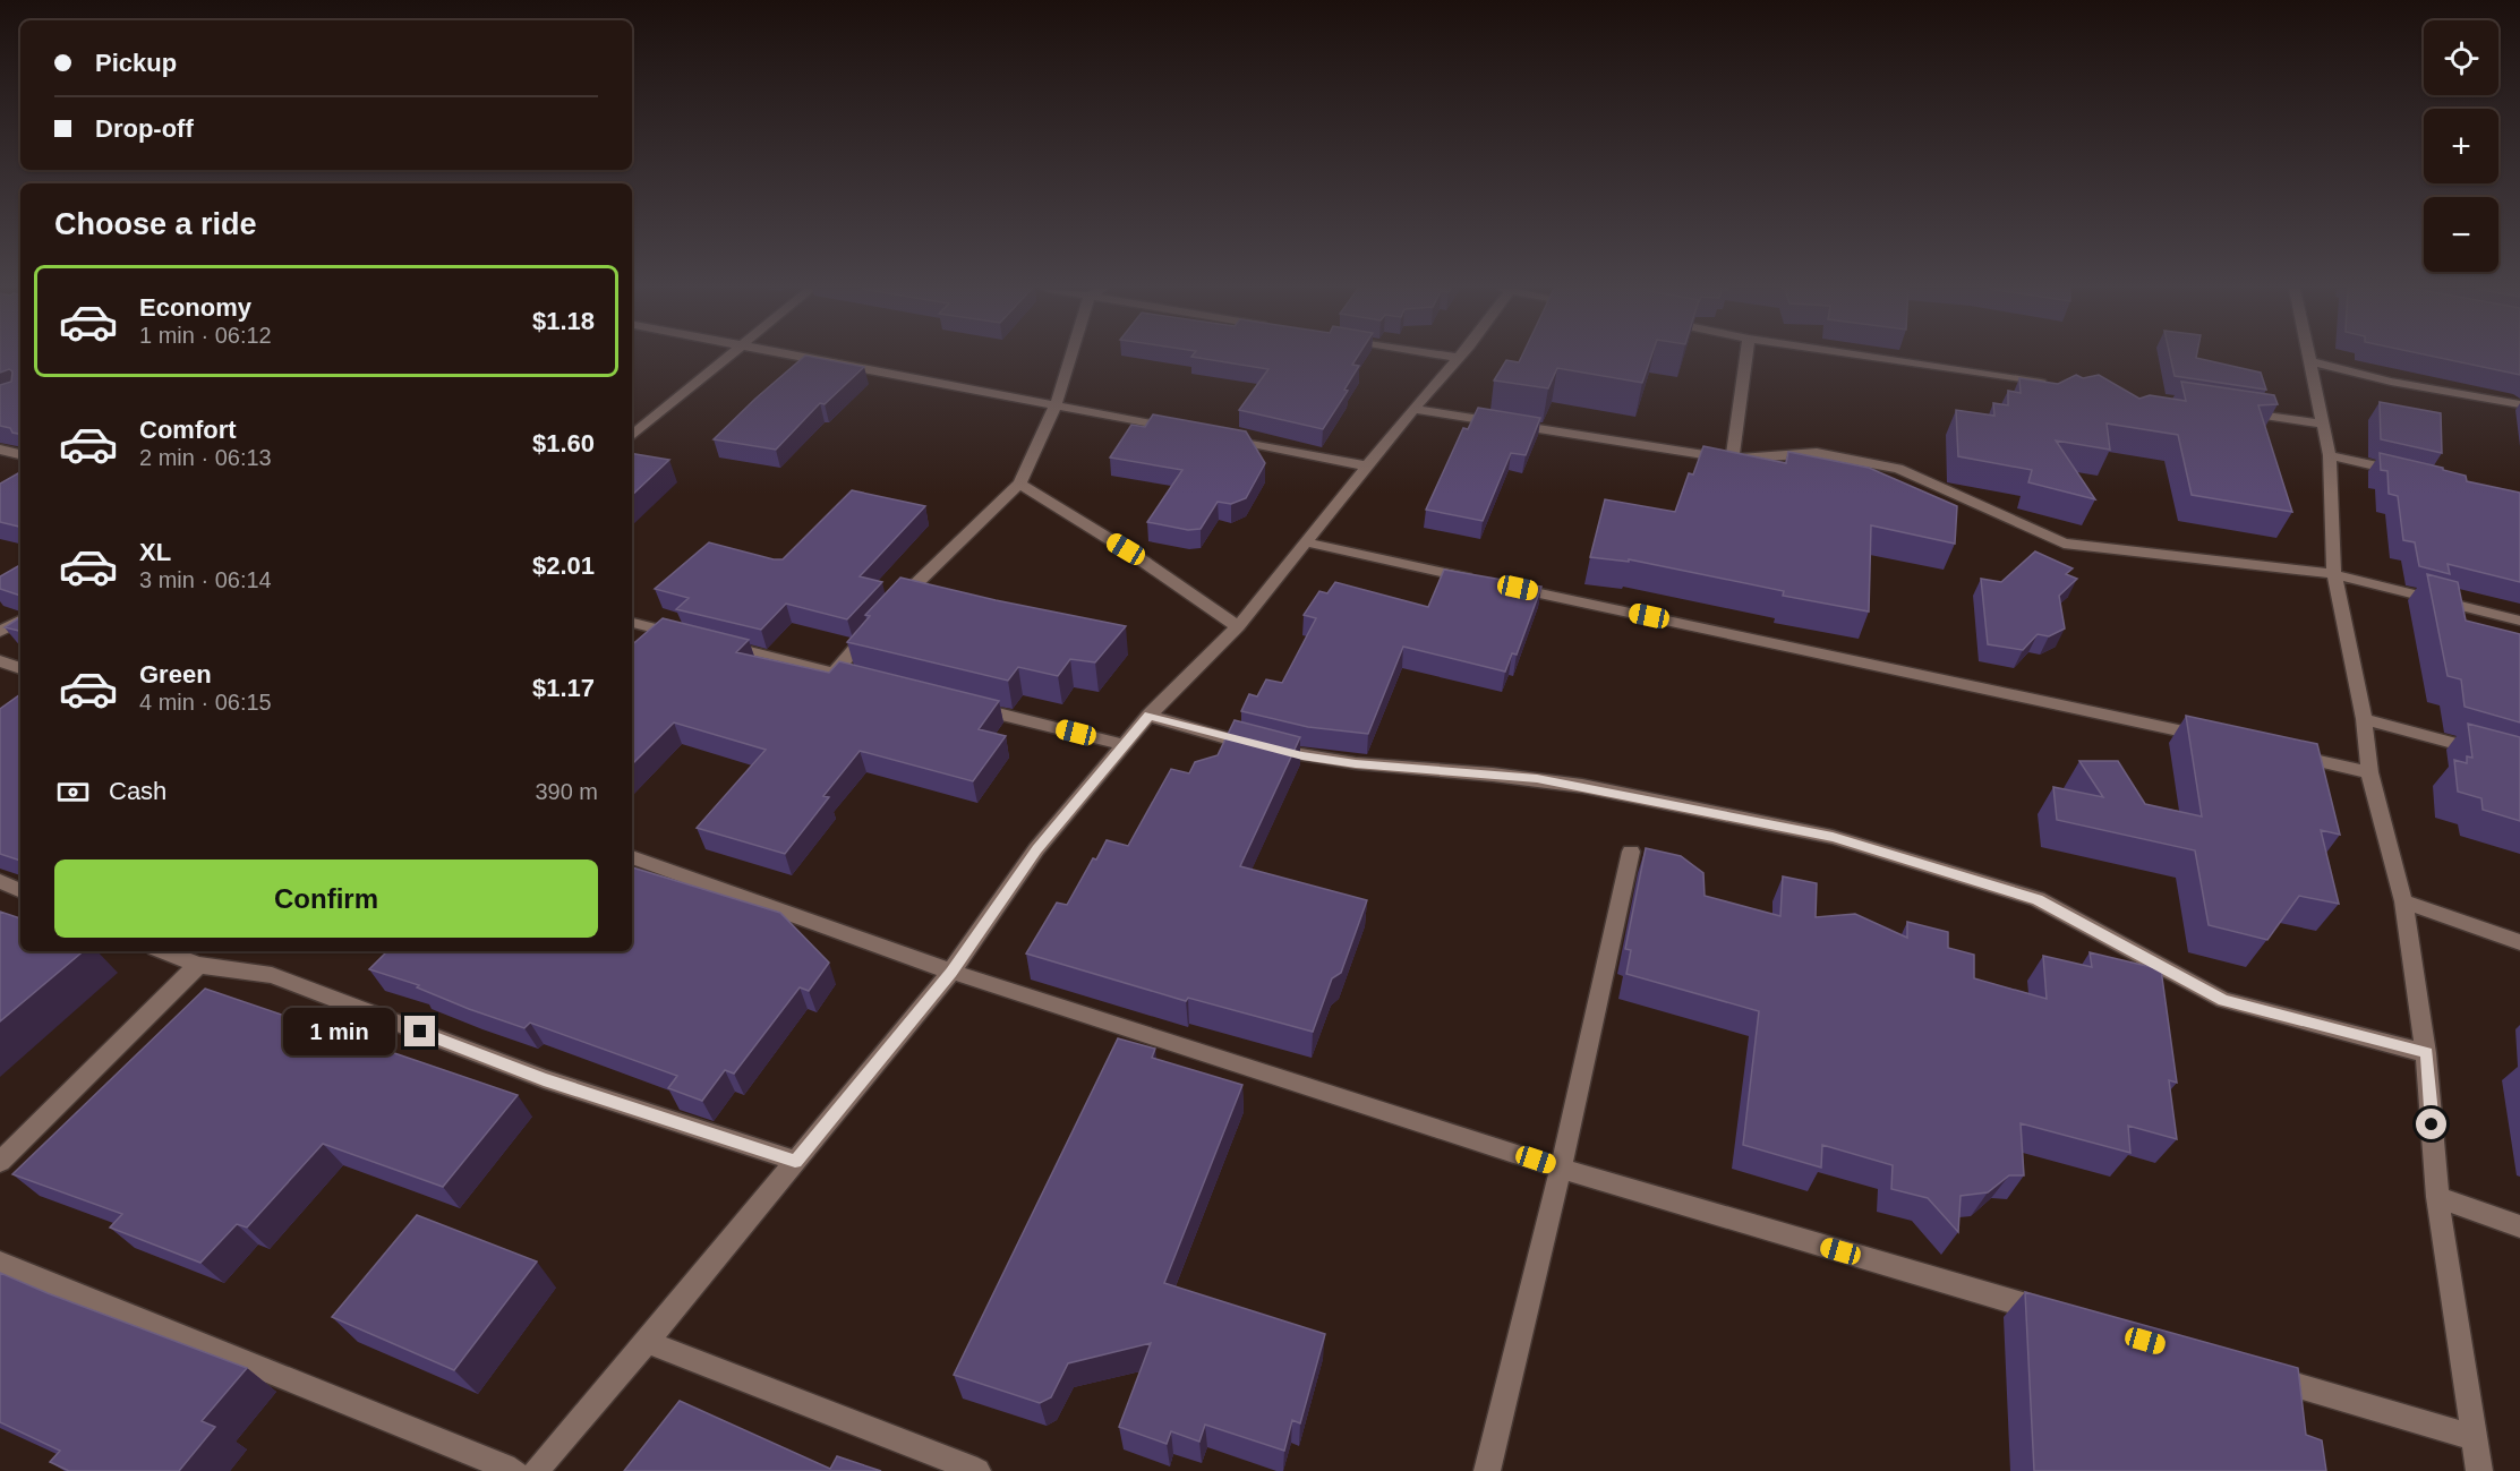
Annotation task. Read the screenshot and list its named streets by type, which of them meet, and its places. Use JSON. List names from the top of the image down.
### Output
{
  "page": {
    "map_buttons": ["+", "−"],
    "banner": ["Pickup", "Drop-off"],
    "heading": "Choose a ride",
    "list": [
      {
        "name": "Economy",
        "note": "1 min · 06:12",
        "value": "$1.18"
      },
      {
        "name": "Comfort",
        "note": "2 min · 06:13",
        "value": "$1.60"
      },
      {
        "name": "XL",
        "note": "3 min · 06:14",
        "value": "$2.01"
      },
      {
        "name": "Green",
        "note": "4 min · 06:15",
        "value": "$1.17"
      }
    ],
    "pay": ["Cash", "390 m"],
    "buttons": "Confirm",
    "bubble": "1 min"
  }
}
